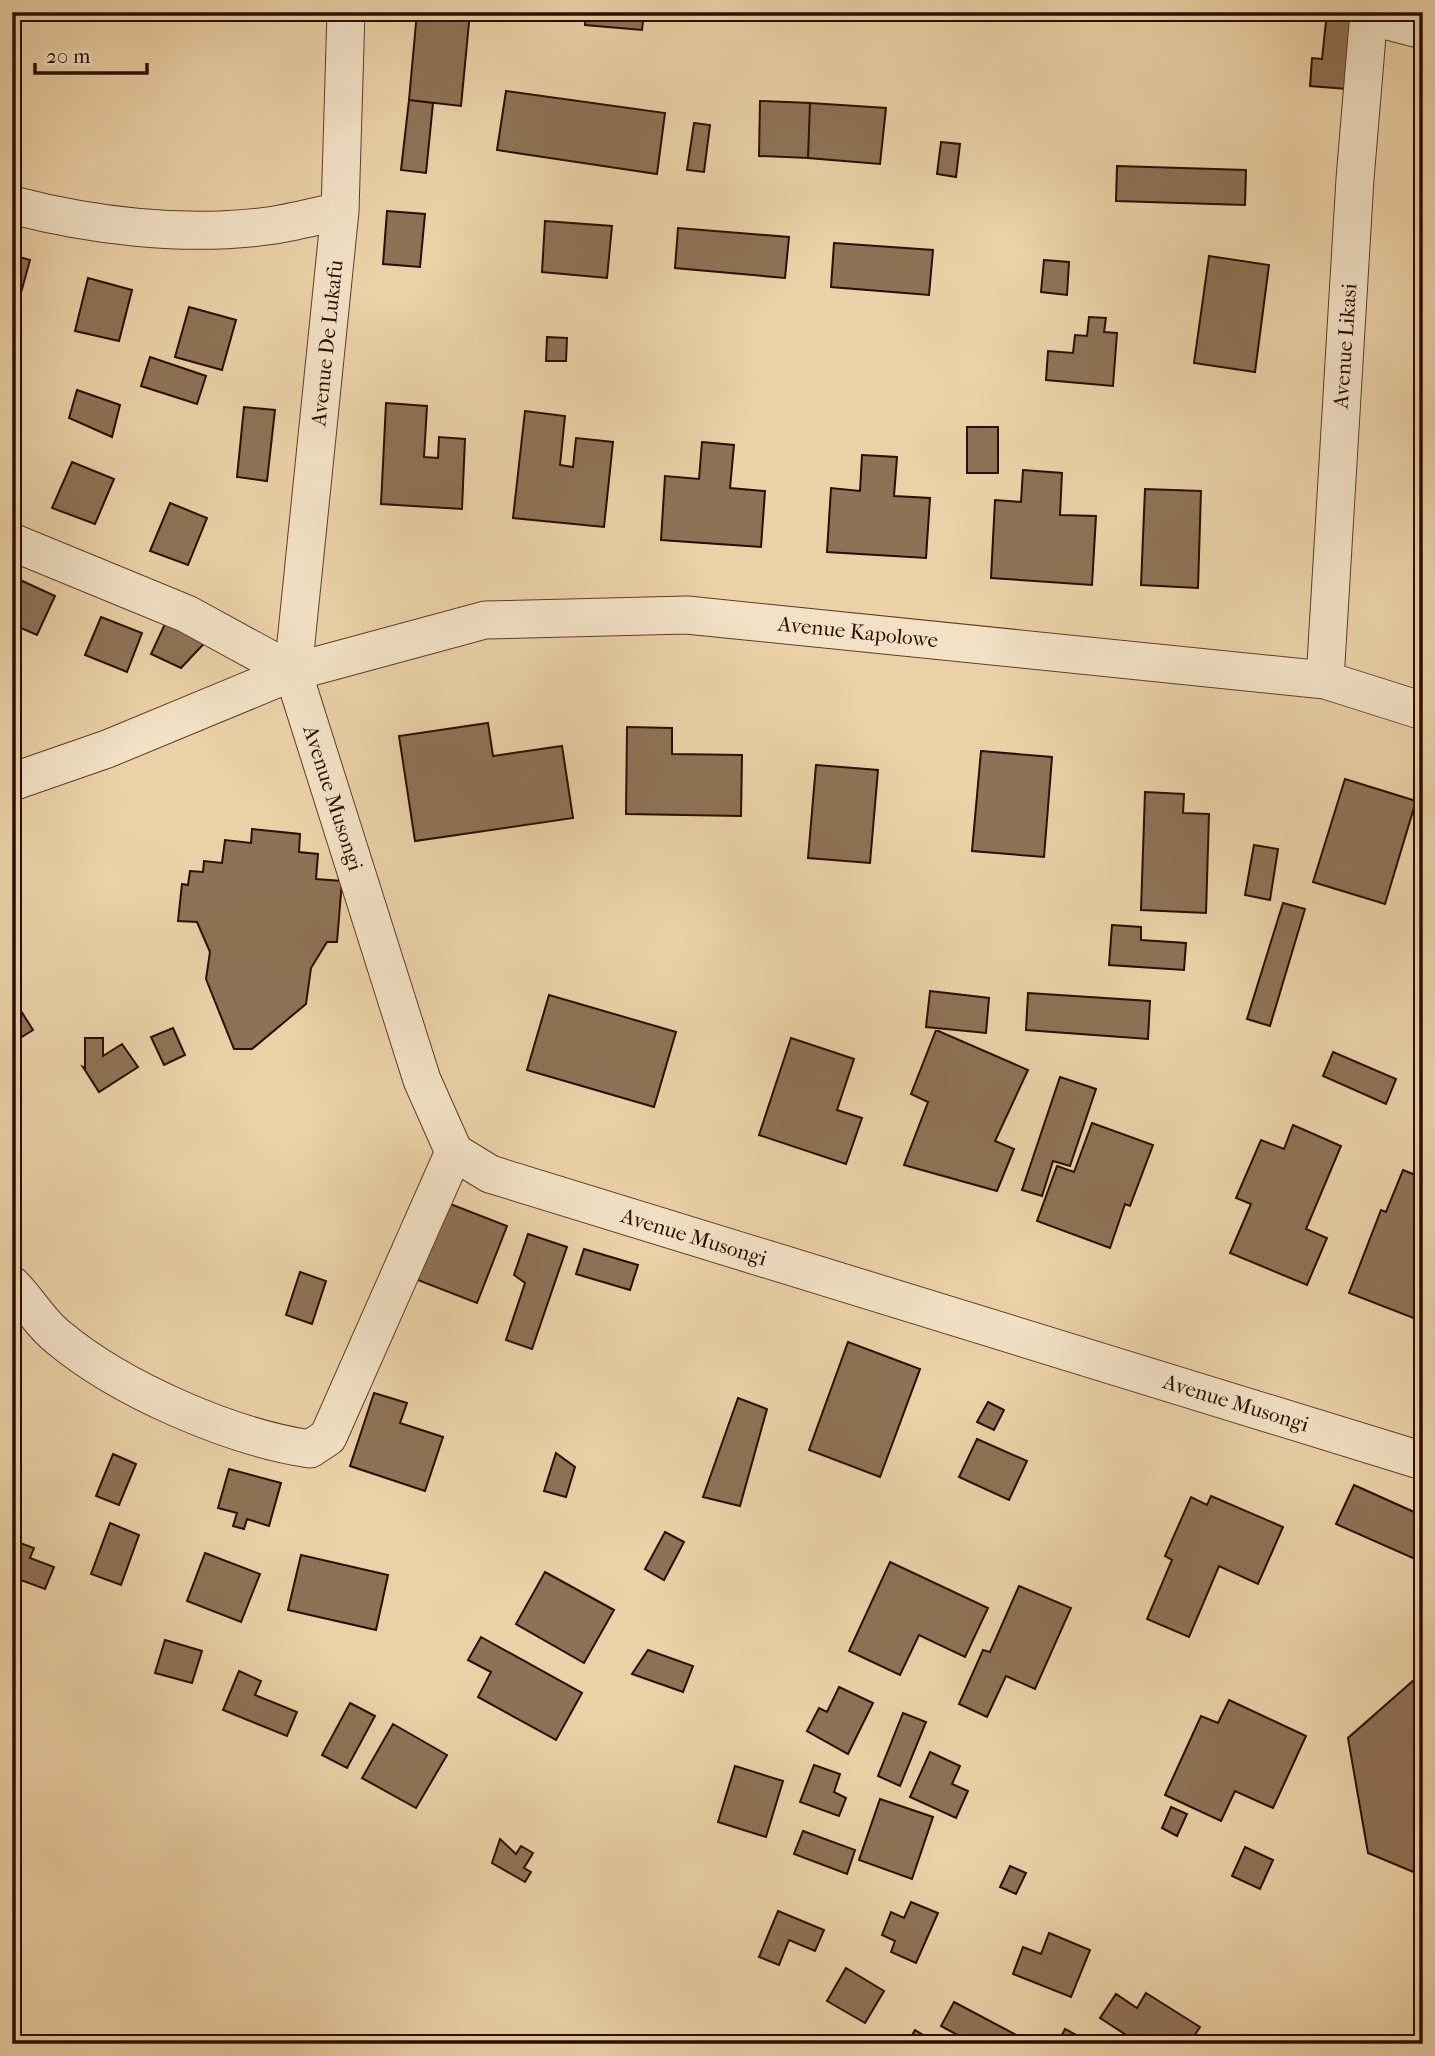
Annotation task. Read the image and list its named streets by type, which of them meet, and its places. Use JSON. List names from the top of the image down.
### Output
{
  "streets": {
    "street": [
      "Avenue De Lukafu",
      "Avenue Likasi",
      "Avenue Kapolowe",
      "Avenue Musongi"
    ]
  },
  "crossings": [
    ["Avenue De Lukafu", "Avenue Kapolowe"],
    ["Avenue De Lukafu", "Avenue Musongi"],
    ["Avenue Likasi", "Avenue Kapolowe"],
    ["Avenue Kapolowe", "Avenue Musongi"]
  ],
  "scale_bar": "20 m"
}
